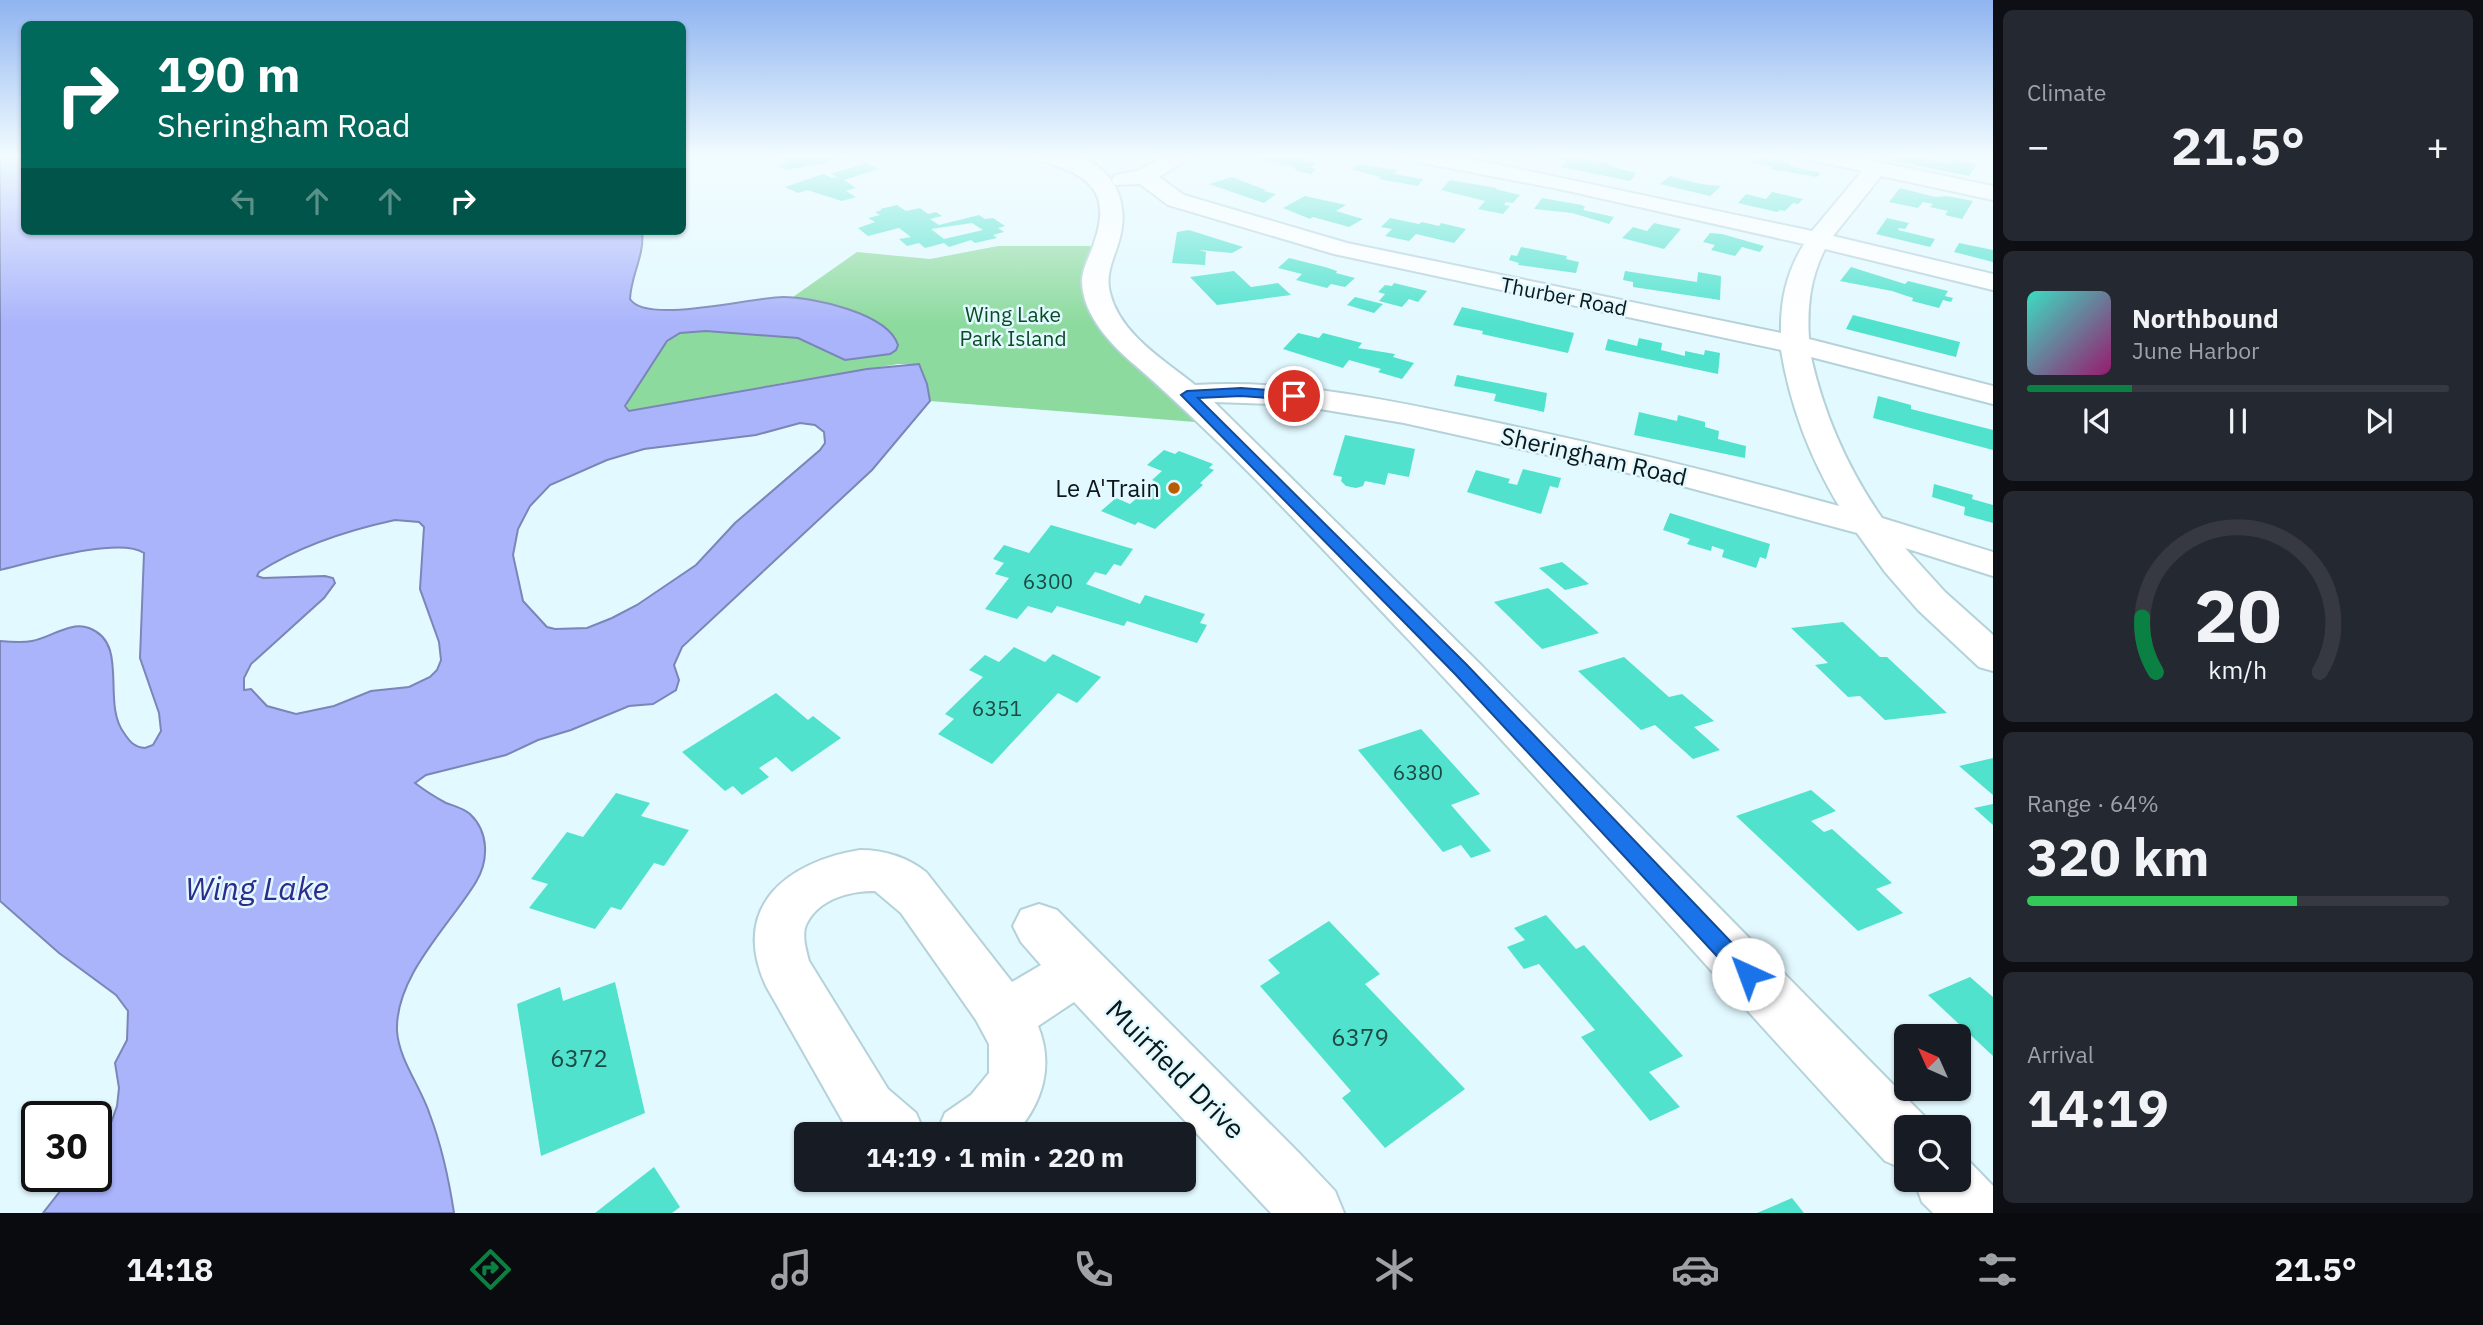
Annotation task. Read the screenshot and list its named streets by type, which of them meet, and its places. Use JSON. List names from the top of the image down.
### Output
{
  "streets": {
    "street": ["Thurber Road", "Sheringham Road", "Muirfield Drive"]
  },
  "water": ["Wing Lake"],
  "parks": ["Wing Lake Park Island"],
  "places": ["Le A'Train"],
  "house_numbers": [
    "6300",
    "6351",
    "6380",
    "6379",
    "6372"
  ],
  "north": "top left",
  "page": {
    "tile": [
      "Climate",
      ["Range · 64%", "320 km"],
      ["Arrival", "14:19"]
    ],
    "turn": ["190 m", "Sheringham Road"],
    "heat": ["−", "21.5°", "+"],
    "song": ["Northbound", "June Harbor"],
    "limit": "30",
    "trip": "14:19 · 1 min · 220 m",
    "tabs": ["14:18", "21.5°"],
    "gauge": ["20", "km/h"]
  }
}
